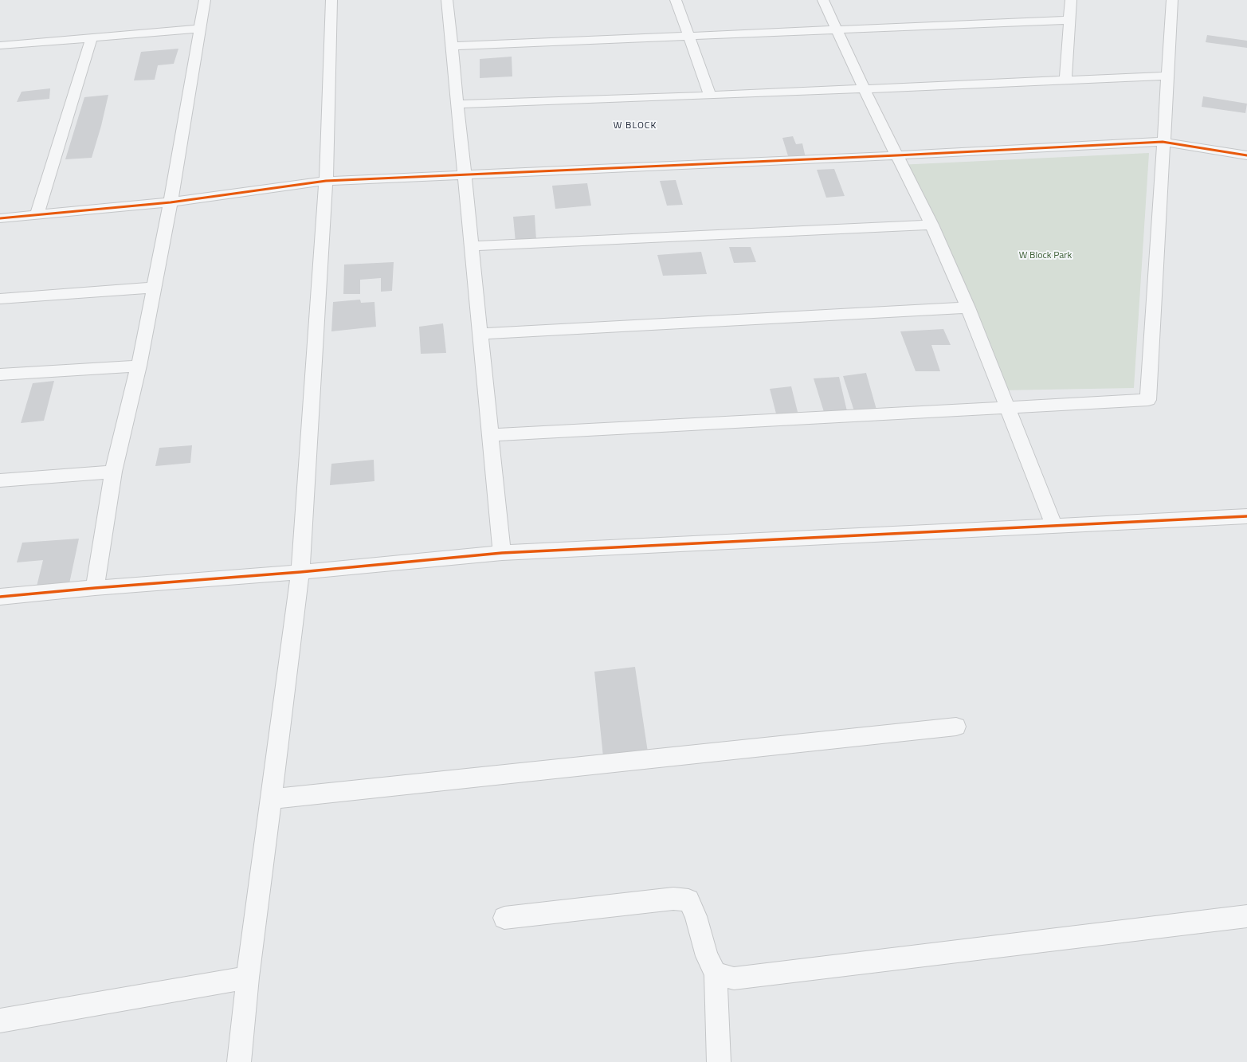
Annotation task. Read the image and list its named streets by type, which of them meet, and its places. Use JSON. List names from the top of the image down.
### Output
{
  "districts": ["W BLOCK"],
  "parks": ["W Block Park"]
}
